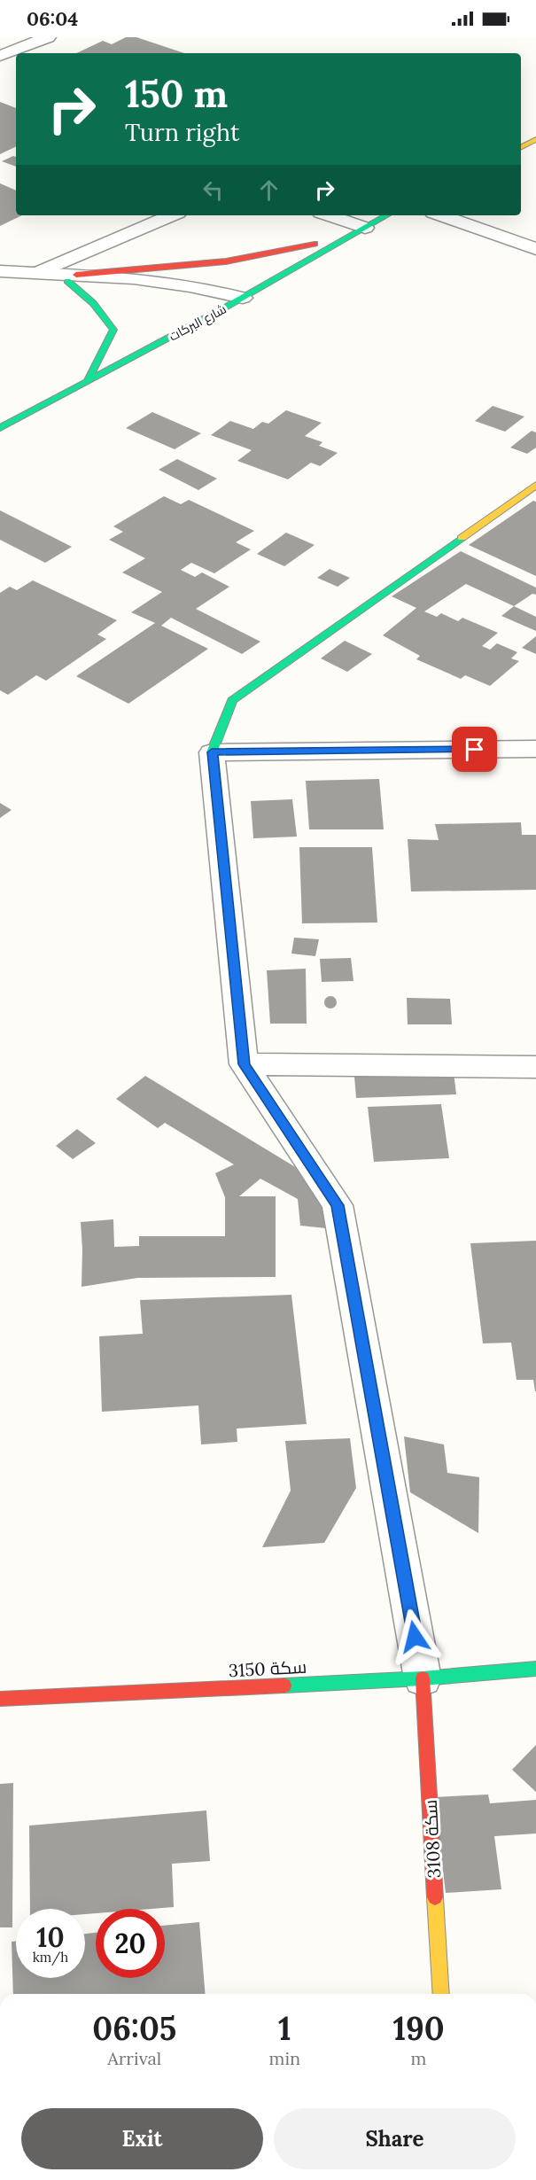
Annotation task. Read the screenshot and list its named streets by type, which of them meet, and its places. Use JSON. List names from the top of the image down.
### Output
{
  "streets": {
    "street": ["شارع البركات", "سكة 3150", "سكة 3108"]
  },
  "crossings": [
    ["سكة 3150", "سكة 3108"]
  ],
  "page": {
    "status": "06:04",
    "turn": ["150 m", "Turn right"],
    "speed": "10 km/h",
    "limit": "20",
    "eta": [
      "06:05",
      "Arrival",
      "1",
      "min",
      "190",
      "m"
    ],
    "buttons": ["Exit", "Share"]
  }
}
